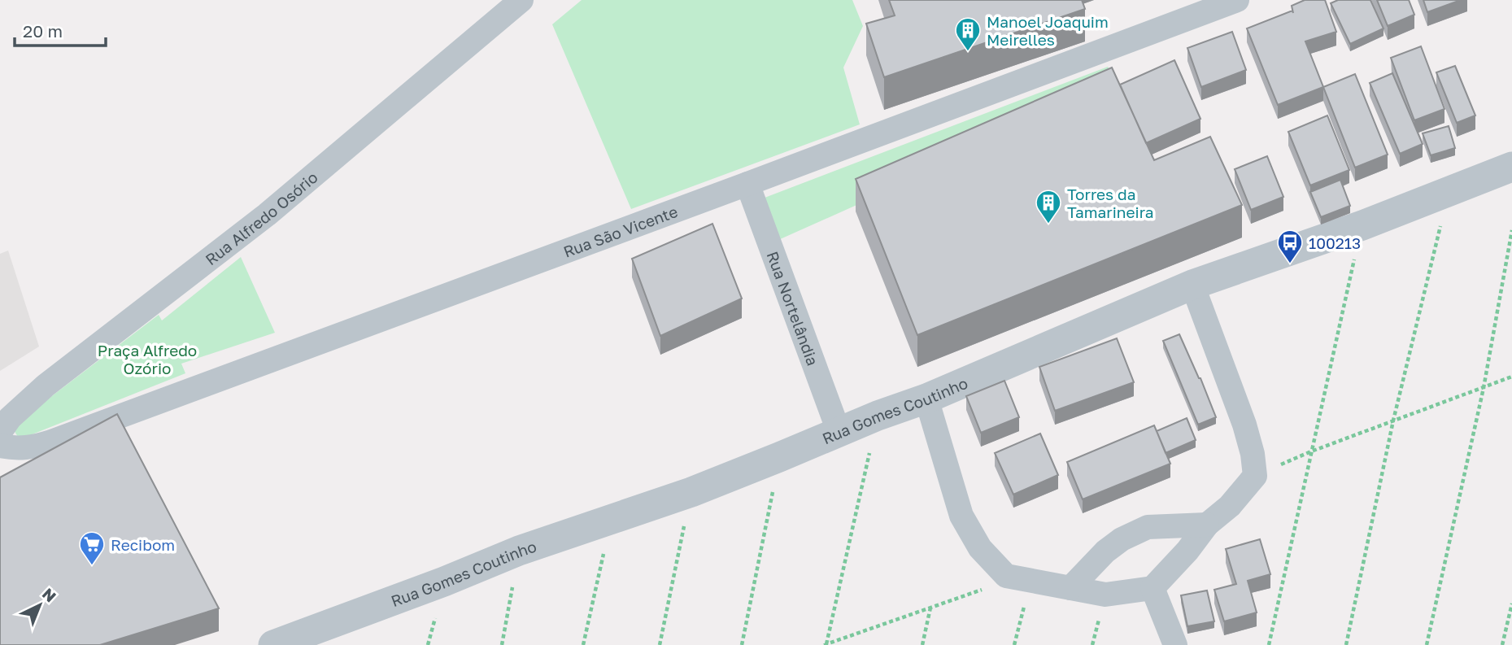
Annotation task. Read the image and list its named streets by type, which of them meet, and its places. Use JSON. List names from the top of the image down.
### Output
{
  "streets": {
    "street": [
      "Rua Alfredo Osório",
      "Rua São Vicente",
      "Rua Nortelândia",
      "Rua Gomes Coutinho"
    ]
  },
  "crossings": [
    ["Rua São Vicente", "Rua Nortelândia"],
    ["Rua Nortelândia", "Rua Gomes Coutinho"]
  ],
  "parks": ["Praça Alfredo Ozório"],
  "places": {
    "building": ["Manoel Joaquim Meirelles", "Torres da Tamarineira"],
    "bus stop": ["100213"],
    "supermarket": ["Recibom"]
  },
  "scale_bar": "20 m",
  "north": "top right"
}
